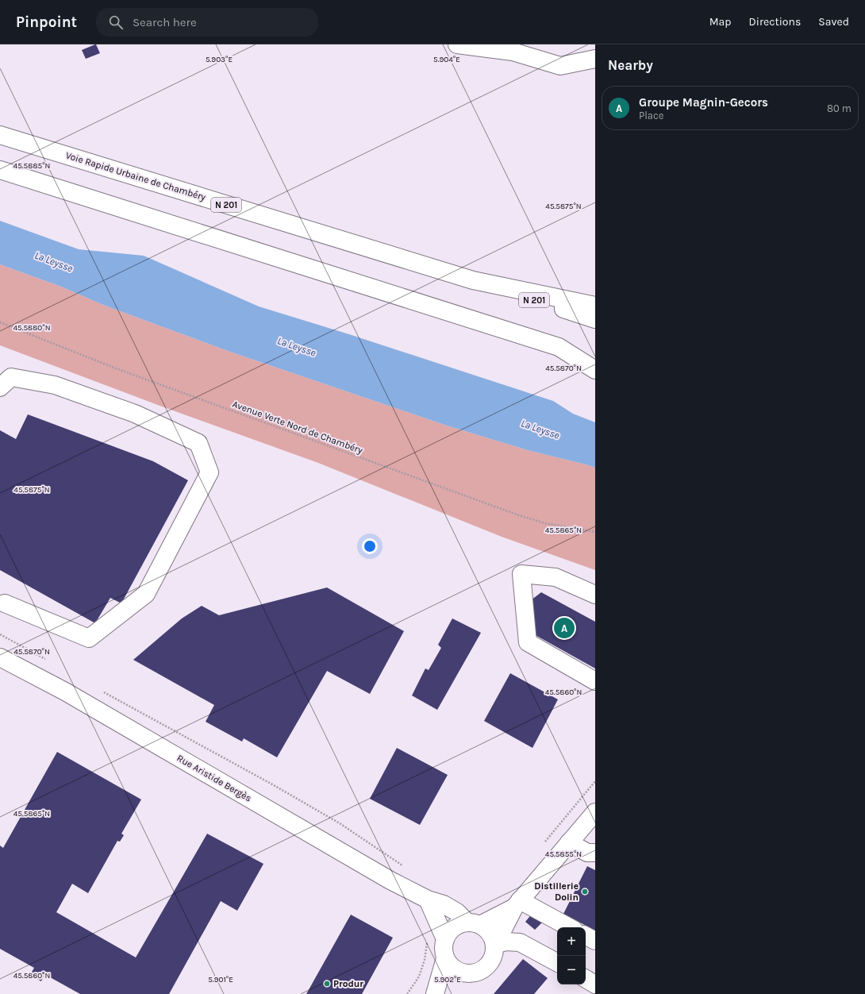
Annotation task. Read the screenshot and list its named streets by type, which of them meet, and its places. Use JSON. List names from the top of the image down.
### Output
{
  "streets": {
    "main road": ["Voie Rapide Urbaine de Chambéry", "N 201", "Rue Aristide Bergès"],
    "path": ["Avenue Verte Nord de Chambéry"]
  },
  "crossings": [
    ["Voie Rapide Urbaine de Chambéry", "N 201"]
  ],
  "water": ["La Leysse"],
  "places": ["Distillerie Dolin", "Produr"],
  "page": {
    "header": "Pinpoint",
    "search": "Search here",
    "nav": ["Map", "Directions", "Saved"],
    "heading": "Nearby",
    "list": [
      {
        "mark": "A",
        "name": "Groupe Magnin-Gecors",
        "note": "Place",
        "value": "80 m"
      }
    ],
    "pins": "A",
    "map_buttons": ["+", "−"]
  },
  "coordinates": [
    "5.903°E",
    "5.904°E",
    "45.5885°N",
    "45.5875°N",
    "45.5880°N",
    "45.5870°N",
    "45.5865°N",
    "45.5860°N",
    "45.5855°N",
    "5.901°E",
    "5.902°E"
  ]
}
